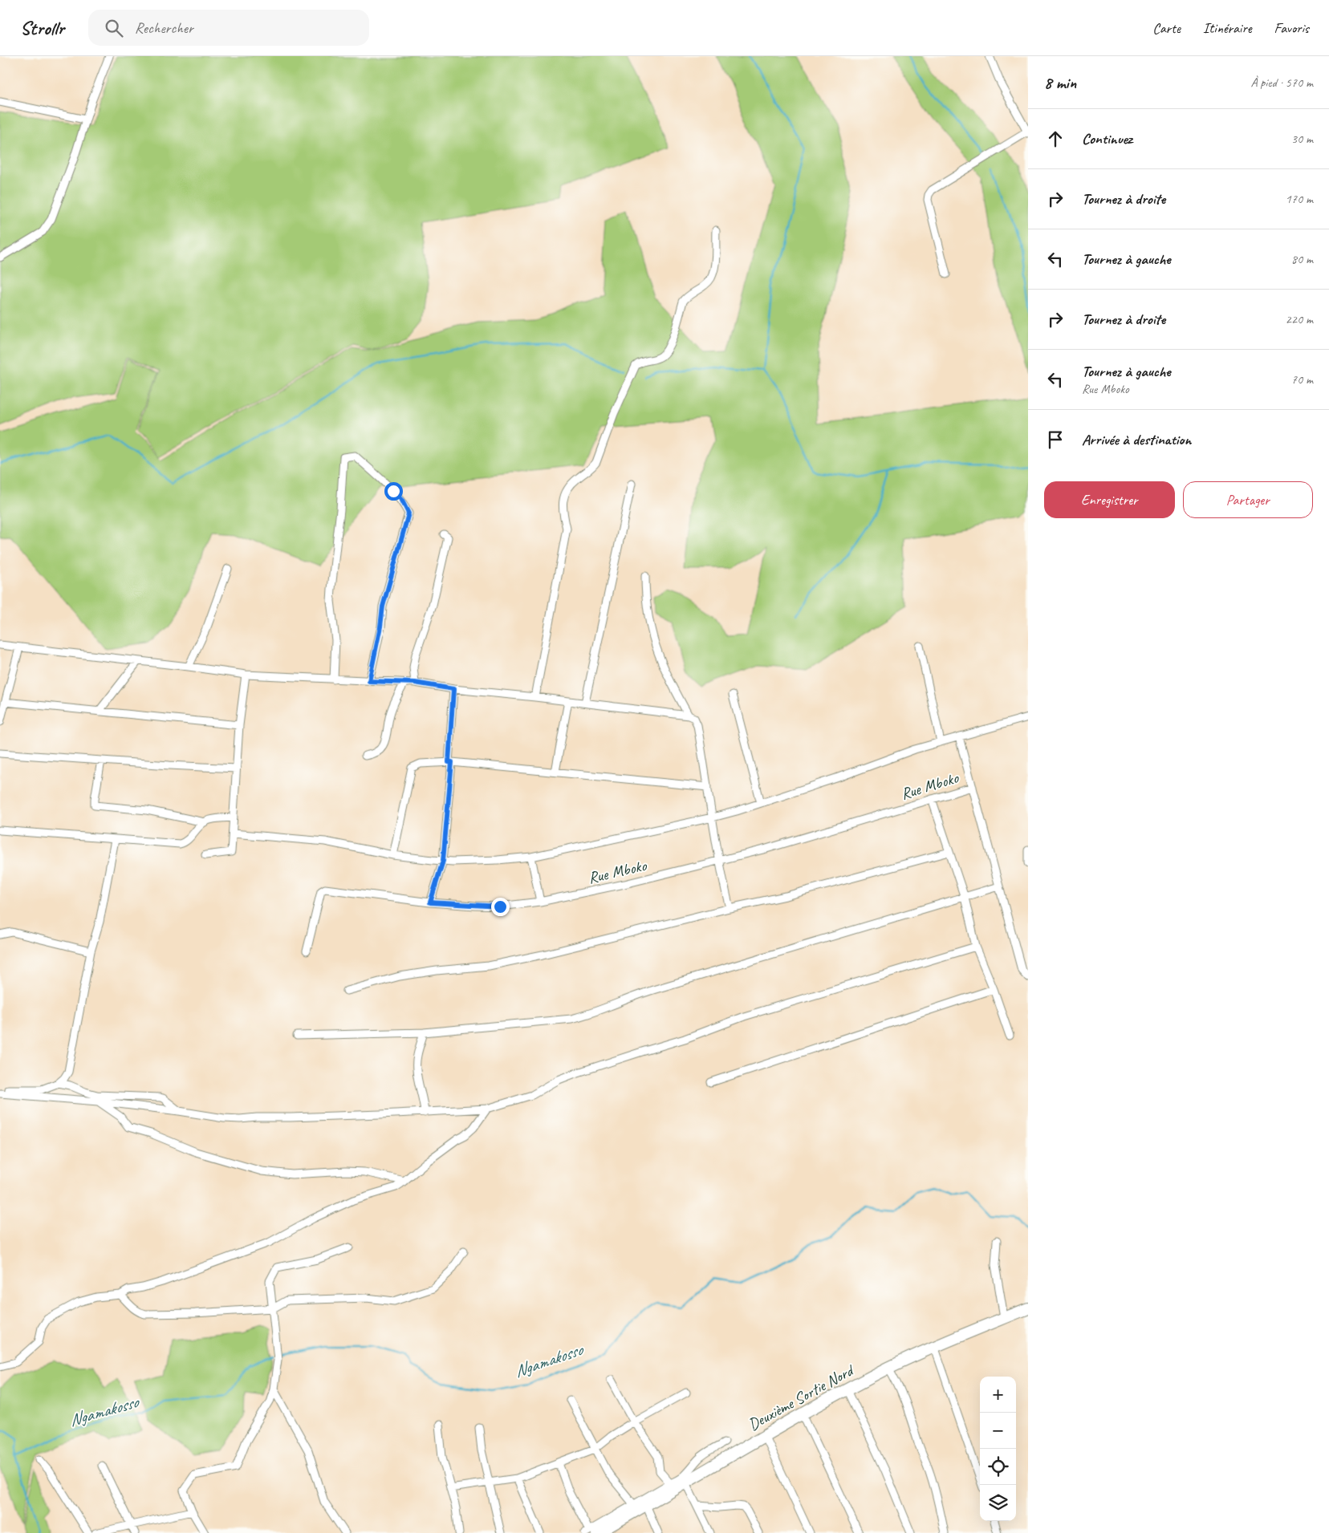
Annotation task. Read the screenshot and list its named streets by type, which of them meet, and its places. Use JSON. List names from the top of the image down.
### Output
{
  "streets": {
    "main road": ["Deuxième Sortie Nord"],
    "street": ["Rue Mboko"]
  },
  "water": ["Ngamakosso"],
  "page": {
    "header": "Strollr",
    "search": "Rechercher",
    "nav": ["Carte", "Itinéraire", "Favoris"],
    "heading": ["8 min", "À pied · 570 m"],
    "list": [
      ["Continuez", "30 m"],
      ["Tournez à droite", "170 m"],
      ["Tournez à gauche", "80 m"],
      ["Tournez à droite", "220 m"],
      ["Tournez à gauche", "Rue Mboko", "70 m"],
      "Arrivée à destination"
    ],
    "buttons": ["Enregistrer", "Partager"],
    "map_buttons": ["+", "−"]
  }
}
